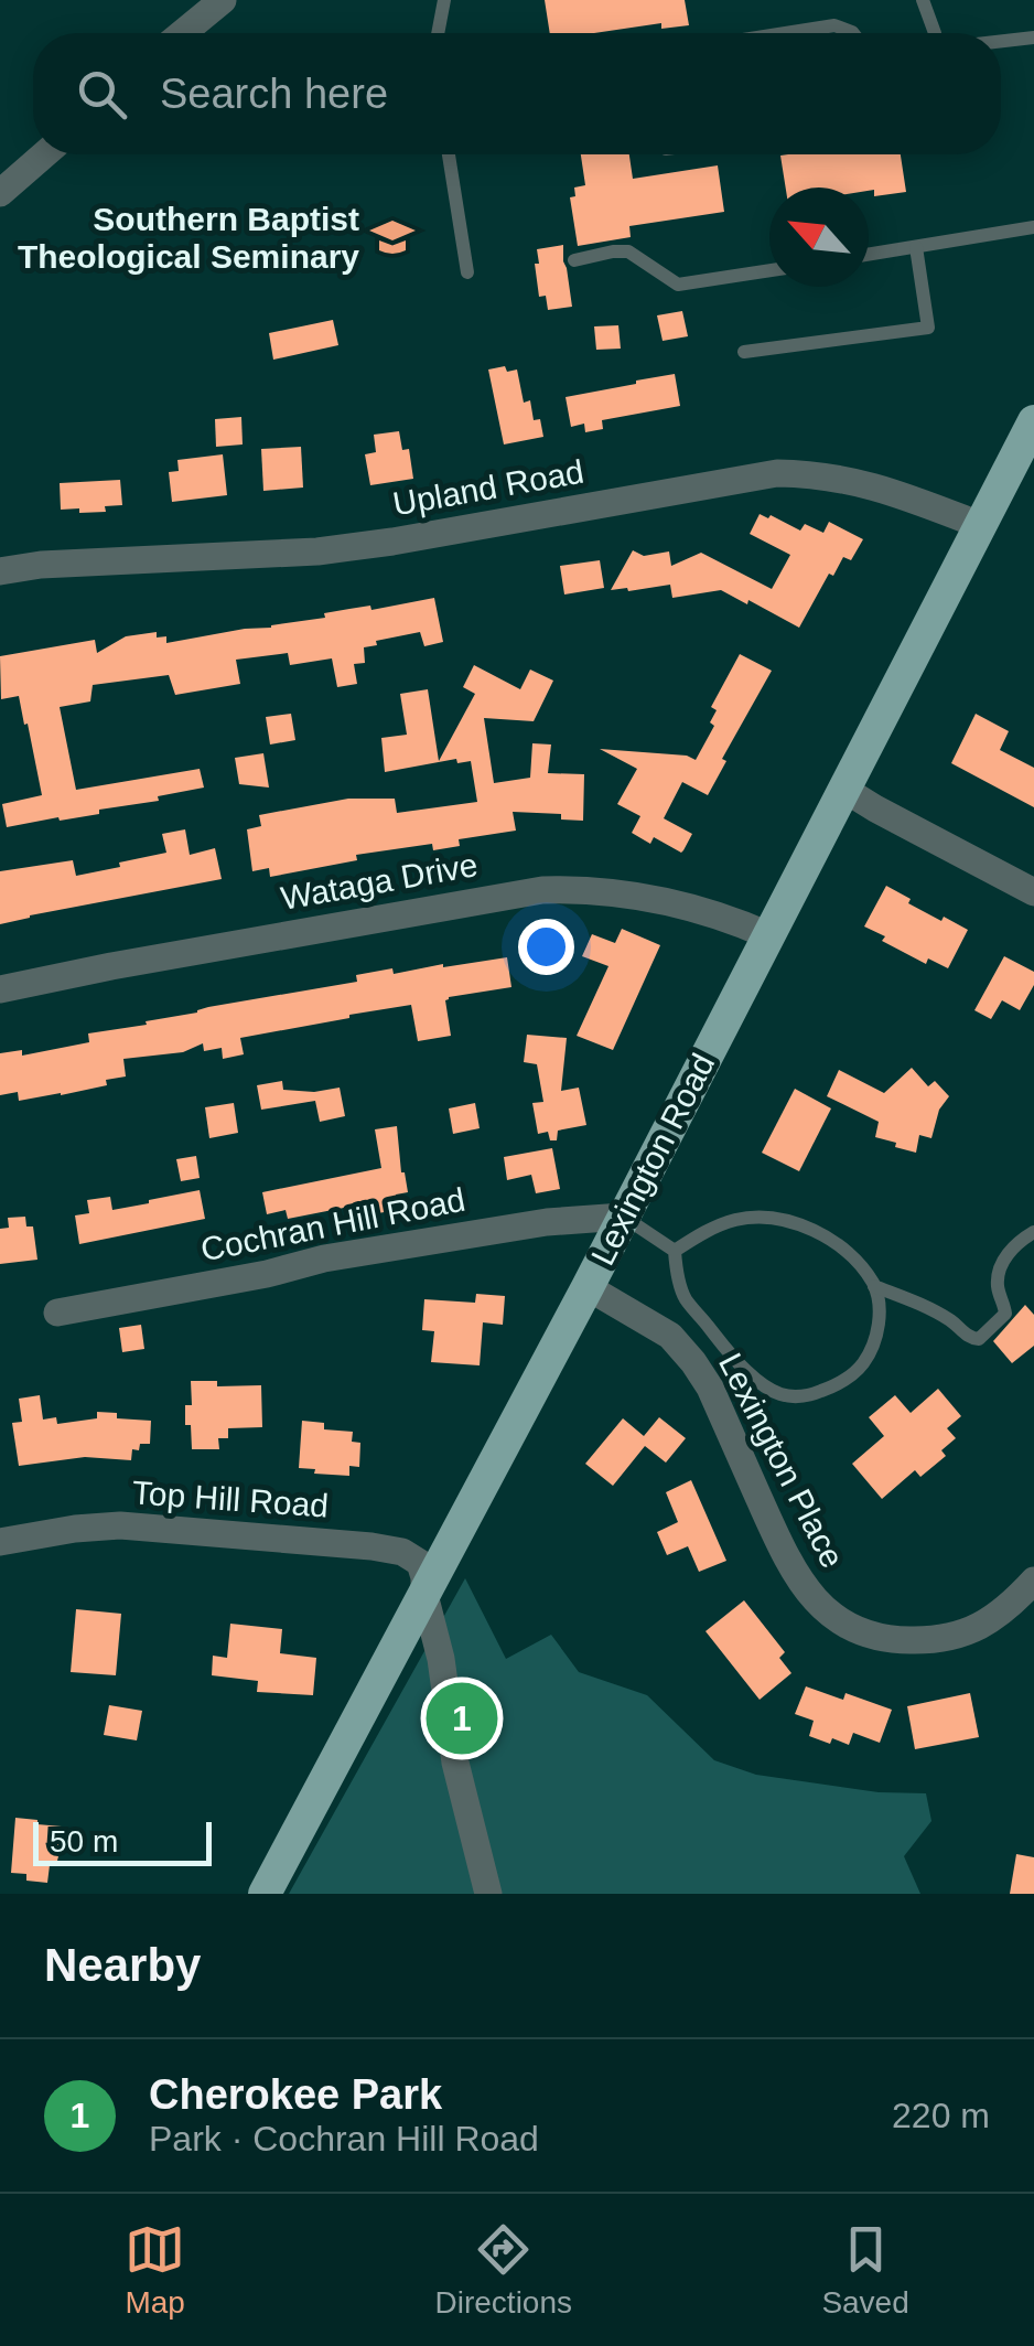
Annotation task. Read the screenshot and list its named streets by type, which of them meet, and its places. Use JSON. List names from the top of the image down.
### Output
{
  "streets": {
    "main road": ["Lexington Road"],
    "street": [
      "Upland Road",
      "Wataga Drive",
      "Cochran Hill Road",
      "Lexington Place",
      "Top Hill Road"
    ]
  },
  "crossings": [
    ["Upland Road", "Lexington Road"],
    ["Wataga Drive", "Lexington Road"],
    ["Lexington Road", "Cochran Hill Road"],
    ["Lexington Road", "Lexington Place"],
    ["Lexington Road", "Top Hill Road"]
  ],
  "places": {
    "school or university": ["Southern Baptist Theological Seminary"]
  },
  "scale_bar": "50 m",
  "north": "top left",
  "page": {
    "search": "Search here",
    "pins": "1",
    "scale": "50 m",
    "heading": "Nearby",
    "list": [
      {
        "mark": "1",
        "name": "Cherokee Park",
        "note": "Park · Cochran Hill Road",
        "value": "220 m"
      }
    ],
    "nav": ["Map", "Directions", "Saved"]
  }
}
